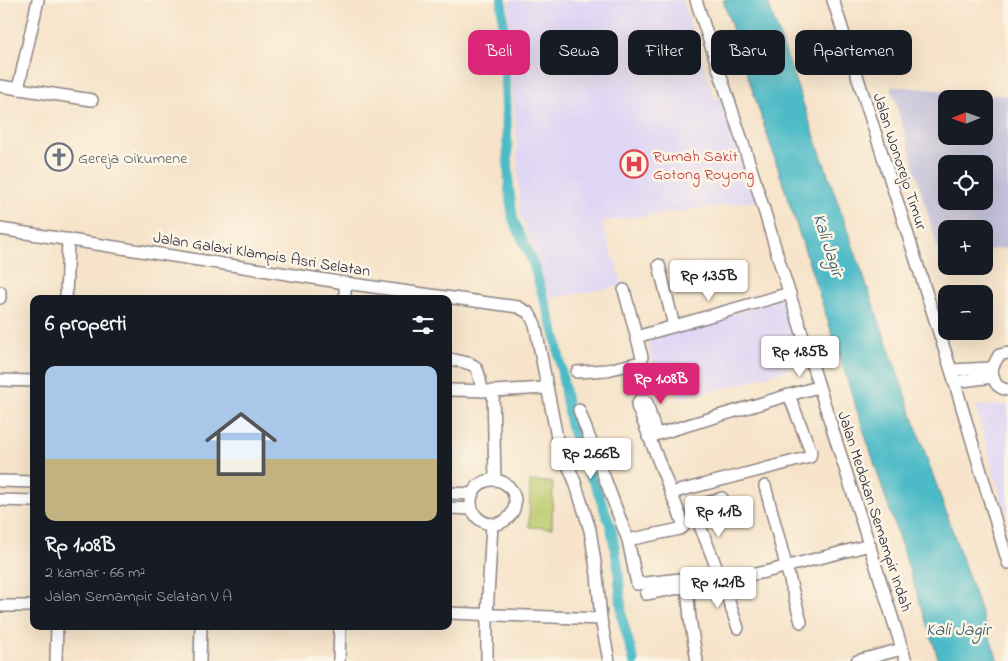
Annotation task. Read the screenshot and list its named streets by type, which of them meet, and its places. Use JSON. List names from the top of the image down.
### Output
{
  "streets": {
    "street": ["Jalan Wonorejo Timur", "Jalan Galaxi Klampis Asri Selatan", "Jalan Medokan Semampir Indah"]
  },
  "water": ["Kali Jagir"],
  "places": {
    "church": ["Gereja Oikumene"],
    "hospital": ["Rumah Sakit Gotong Royong"]
  },
  "north": "left",
  "page": {
    "chip": [
      "Beli",
      "Sewa",
      "Filter",
      "Baru",
      "Apartemen"
    ],
    "map_buttons": ["+", "−"],
    "price": [
      "Rp 1.35B",
      "Rp 1.85B",
      "Rp 1.08B",
      "Rp 2.66B",
      "Rp 1.1B",
      "Rp 1.21B"
    ],
    "heading": "6 properti",
    "list": [
      {
        "name": "Rp 1.08B",
        "note": "2 kamar · 66 m² · Jalan Semampir Selatan V A"
      }
    ]
  }
}
